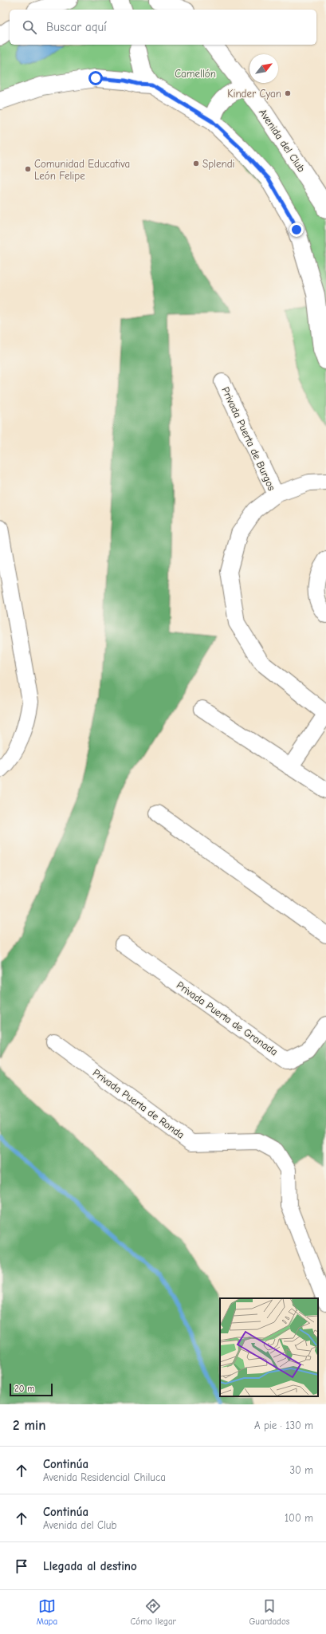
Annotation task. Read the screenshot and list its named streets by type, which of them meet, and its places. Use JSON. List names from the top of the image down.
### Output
{
  "streets": {
    "street": [
      "Avenida del Club",
      "Privada Puerta de Burgos",
      "Privada Puerta de Granada",
      "Privada Puerta de Ronda"
    ]
  },
  "parks": ["Camellón"],
  "places": ["Kinder Cyan", "Splendi", "Comunidad Educativa León Felipe"],
  "scale_bar": "20 m",
  "north": "top right",
  "page": {
    "search": "Buscar aquí",
    "scale": "20 m",
    "heading": ["2 min", "A pie · 130 m"],
    "list": [
      ["Continúa", "Avenida Residencial Chiluca", "30 m"],
      ["Continúa", "Avenida del Club", "100 m"],
      "Llegada al destino"
    ],
    "nav": ["Mapa", "Cómo llegar", "Guardados"]
  }
}
